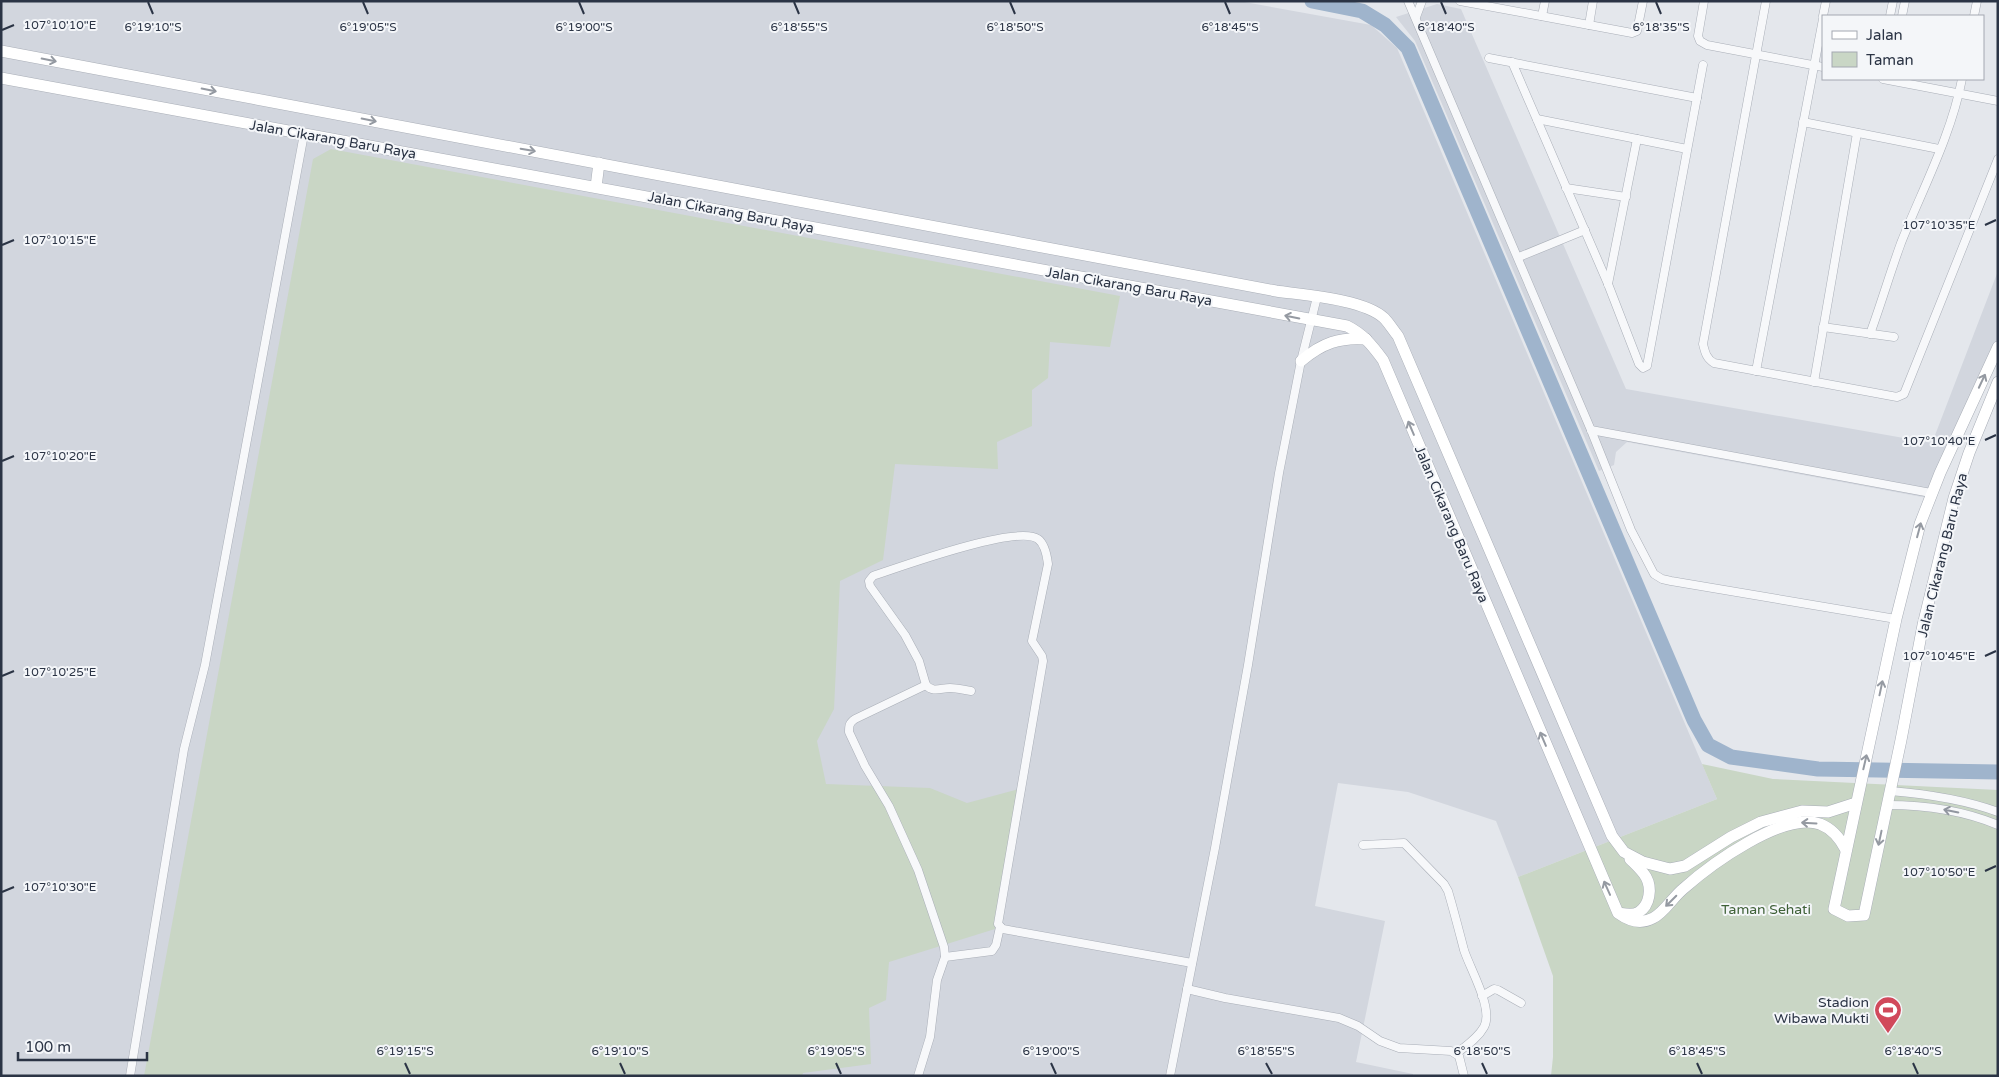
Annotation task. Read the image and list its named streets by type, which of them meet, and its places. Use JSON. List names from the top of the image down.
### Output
{
  "streets": {
    "main road": ["Jalan Cikarang Baru Raya"]
  },
  "parks": ["Taman Sehati"],
  "places": {
    "sports": ["Stadion Wibawa Mukti"]
  },
  "legend": ["Jalan", "Taman"],
  "scale_bar": "100 m",
  "coordinates": [
    "107°10'10\"E",
    "6°18'35\"S",
    "6°19'10\"S",
    "6°19'05\"S",
    "6°19'00\"S",
    "6°18'55\"S",
    "6°18'50\"S",
    "6°18'45\"S",
    "6°18'40\"S",
    "107°10'35\"E",
    "107°10'15\"E",
    "107°10'40\"E",
    "107°10'20\"E",
    "107°10'45\"E",
    "107°10'25\"E",
    "107°10'50\"E",
    "107°10'30\"E",
    "6°19'15\"S"
  ]
}
